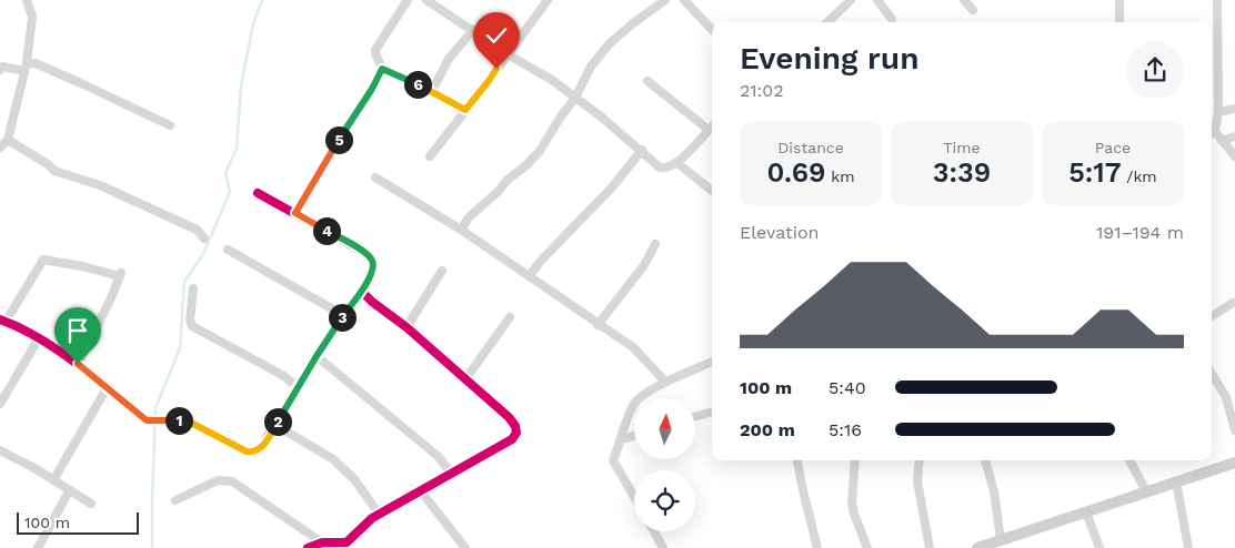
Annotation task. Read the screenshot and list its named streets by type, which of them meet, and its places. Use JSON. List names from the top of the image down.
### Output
{
  "scale_bar": "100 m",
  "north": "top",
  "page": {
    "heading": ["Evening run", "21:02"],
    "pins": [
      "6",
      "5",
      "4",
      "3",
      "1",
      "2"
    ],
    "stats": [
      ["Distance", "0.69 km"],
      ["Time", "3:39"],
      ["Pace", "5:17 /km"]
    ],
    "chart": ["Elevation", "191–194 m"],
    "list": [
      {
        "name": "100 m",
        "note": "5:40"
      },
      {
        "name": "200 m",
        "note": "5:16"
      }
    ],
    "scale": "100 m"
  }
}
